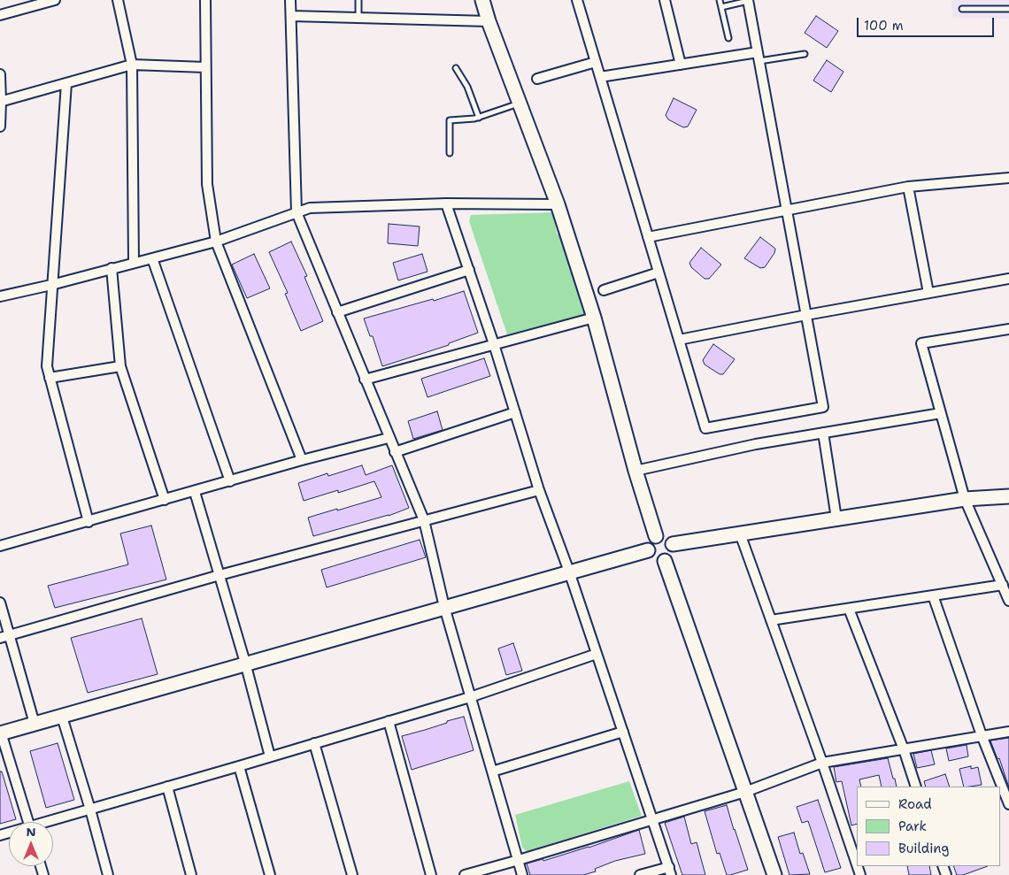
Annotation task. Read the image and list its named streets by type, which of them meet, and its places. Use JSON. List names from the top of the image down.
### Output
{
  "legend": ["Road", "Park", "Building"],
  "scale_bar": "100 m",
  "north": "top"
}
